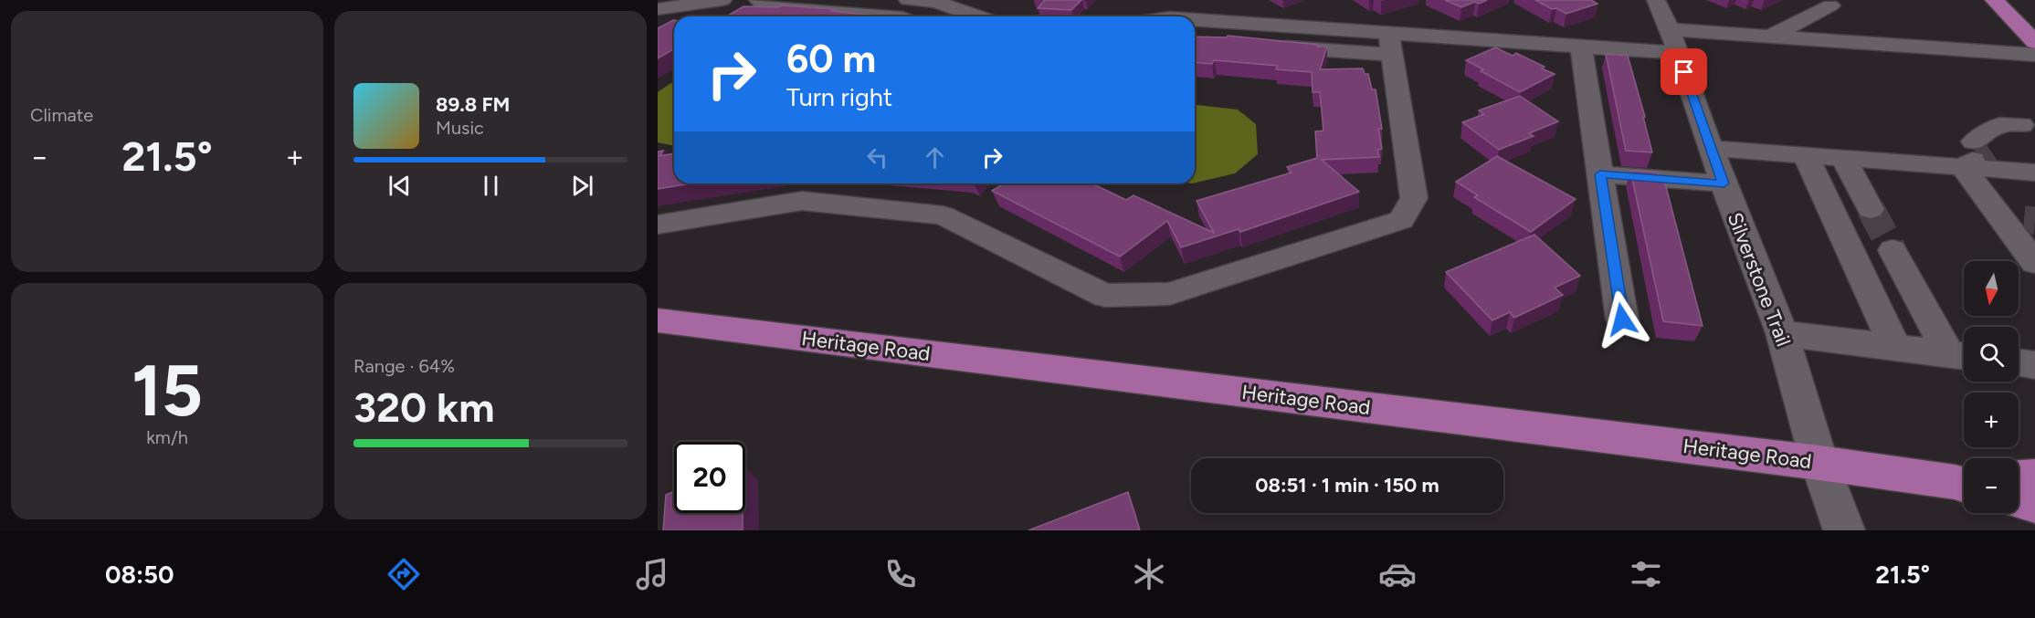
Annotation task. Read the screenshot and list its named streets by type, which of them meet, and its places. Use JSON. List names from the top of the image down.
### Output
{
  "streets": {
    "main road": ["Heritage Road"],
    "street": ["Silverstone Trail"]
  },
  "crossings": [
    ["Silverstone Trail", "Heritage Road"]
  ],
  "north": "bottom",
  "page": {
    "tile": [
      "Climate",
      ["15", "km/h"],
      ["Range · 64%", "320 km"]
    ],
    "turn": ["60 m", "Turn right"],
    "song": ["89.8 FM", "Music"],
    "heat": ["−", "21.5°", "+"],
    "map_buttons": ["+", "−"],
    "limit": "20",
    "trip": "08:51 · 1 min · 150 m",
    "tabs": ["08:50", "21.5°"]
  }
}
